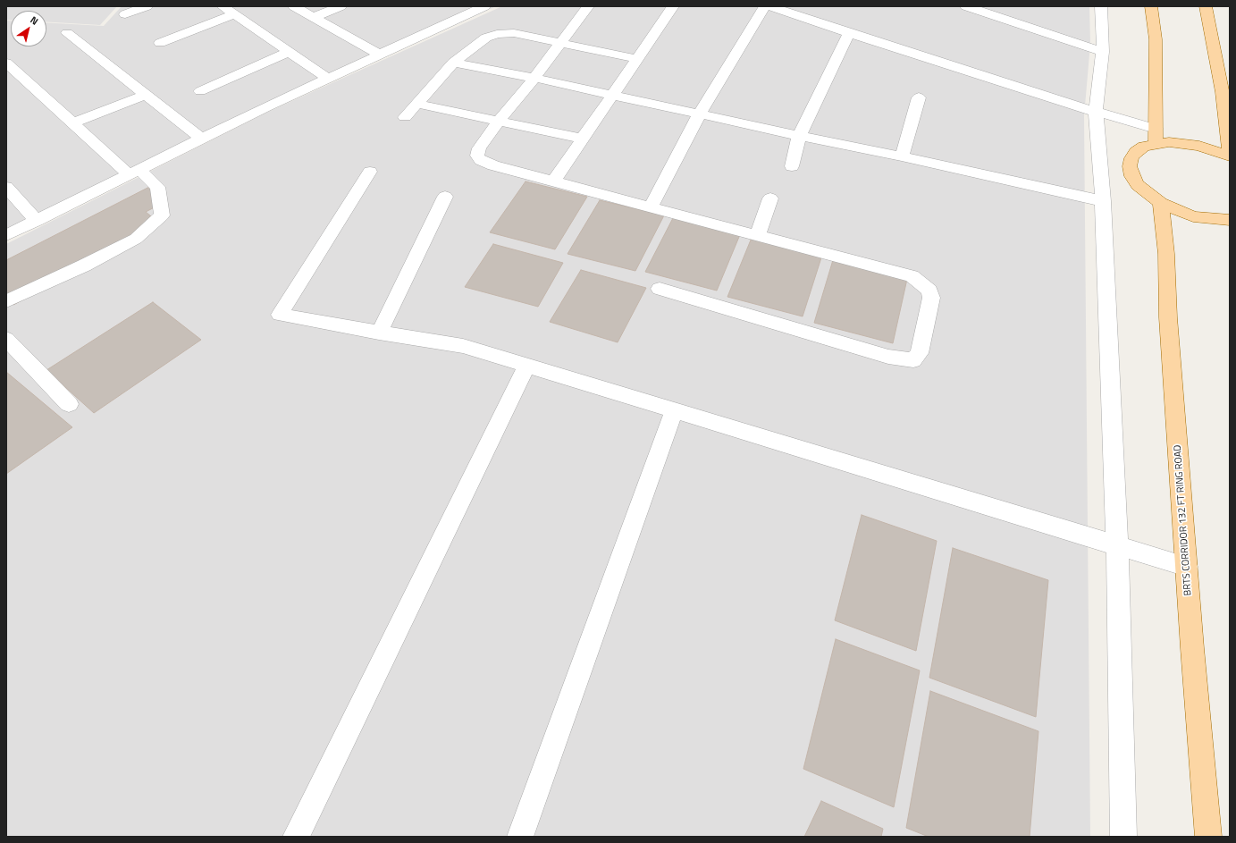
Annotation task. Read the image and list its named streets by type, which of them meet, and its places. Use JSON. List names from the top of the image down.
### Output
{
  "streets": {
    "main road": ["BRTS CORRIDOR 132 FT RING ROAD"]
  },
  "north": "top right"
}
